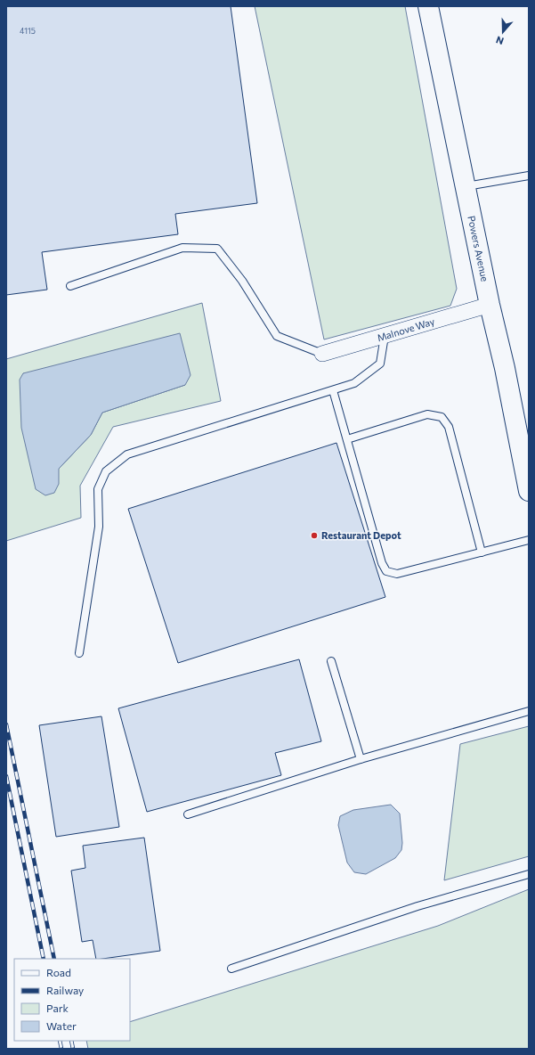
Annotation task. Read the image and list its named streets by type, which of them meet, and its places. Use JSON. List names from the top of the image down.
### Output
{
  "streets": {
    "street": ["Powers Avenue", "Malnove Way"]
  },
  "crossings": [
    ["Powers Avenue", "Malnove Way"]
  ],
  "places": ["Restaurant Depot"],
  "house_numbers": ["4115"],
  "legend": [
    "Road",
    "Railway",
    "Park",
    "Water"
  ],
  "north": "bottom"
}
